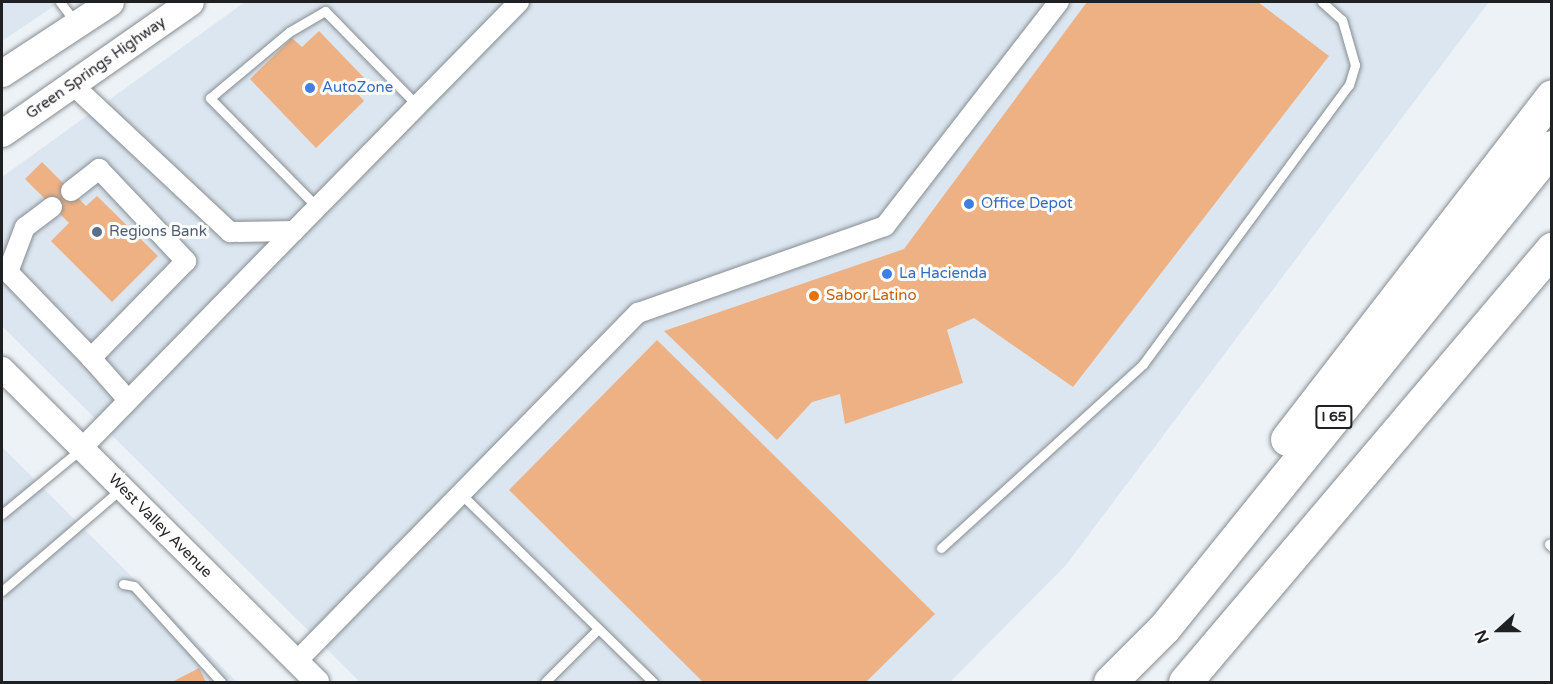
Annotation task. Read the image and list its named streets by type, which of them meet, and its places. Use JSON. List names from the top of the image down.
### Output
{
  "streets": {
    "highway": ["I 65"],
    "main road": ["Green Springs Highway"],
    "street": ["West Valley Avenue"]
  },
  "places": [
    "AutoZone",
    "Office Depot",
    "Regions Bank",
    "La Hacienda",
    "Sabor Latino"
  ],
  "north": "left"
}
